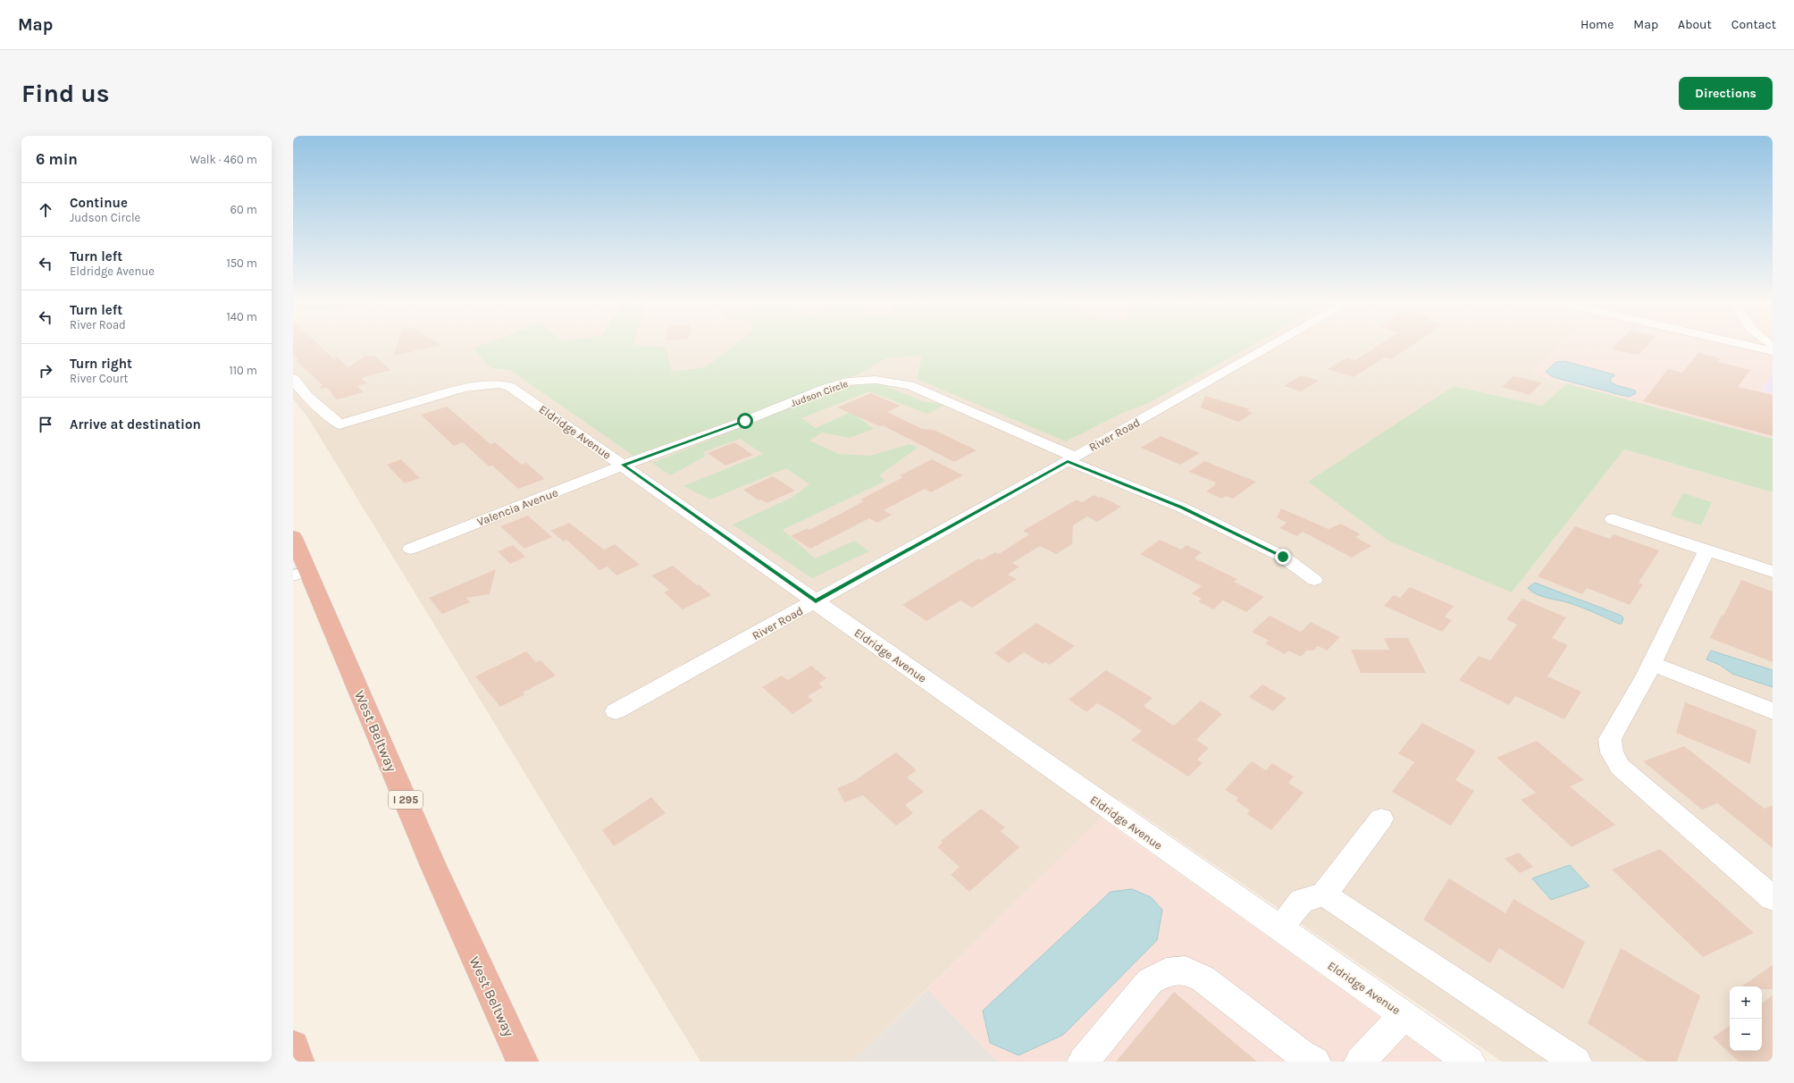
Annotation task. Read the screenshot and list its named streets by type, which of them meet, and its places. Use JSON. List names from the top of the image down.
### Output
{
  "streets": {
    "highway": ["West Beltway", "I 295"],
    "street": [
      "Judson Circle",
      "Eldridge Avenue",
      "River Road",
      "Valencia Avenue"
    ]
  },
  "crossings": [
    ["Judson Circle", "Eldridge Avenue"],
    ["Judson Circle", "River Road"],
    ["Judson Circle", "Valencia Avenue"],
    ["Eldridge Avenue", "River Road"],
    ["Eldridge Avenue", "Valencia Avenue"]
  ],
  "page": {
    "header": "Map",
    "nav": [
      "Home",
      "Map",
      "About",
      "Contact"
    ],
    "buttons": "Directions",
    "title": "Find us",
    "heading": ["6 min", "Walk · 460 m"],
    "list": [
      ["Continue", "Judson Circle", "60 m"],
      ["Turn left", "Eldridge Avenue", "150 m"],
      ["Turn left", "River Road", "140 m"],
      ["Turn right", "River Court", "110 m"],
      "Arrive at destination"
    ],
    "map_buttons": ["+", "−"]
  }
}
